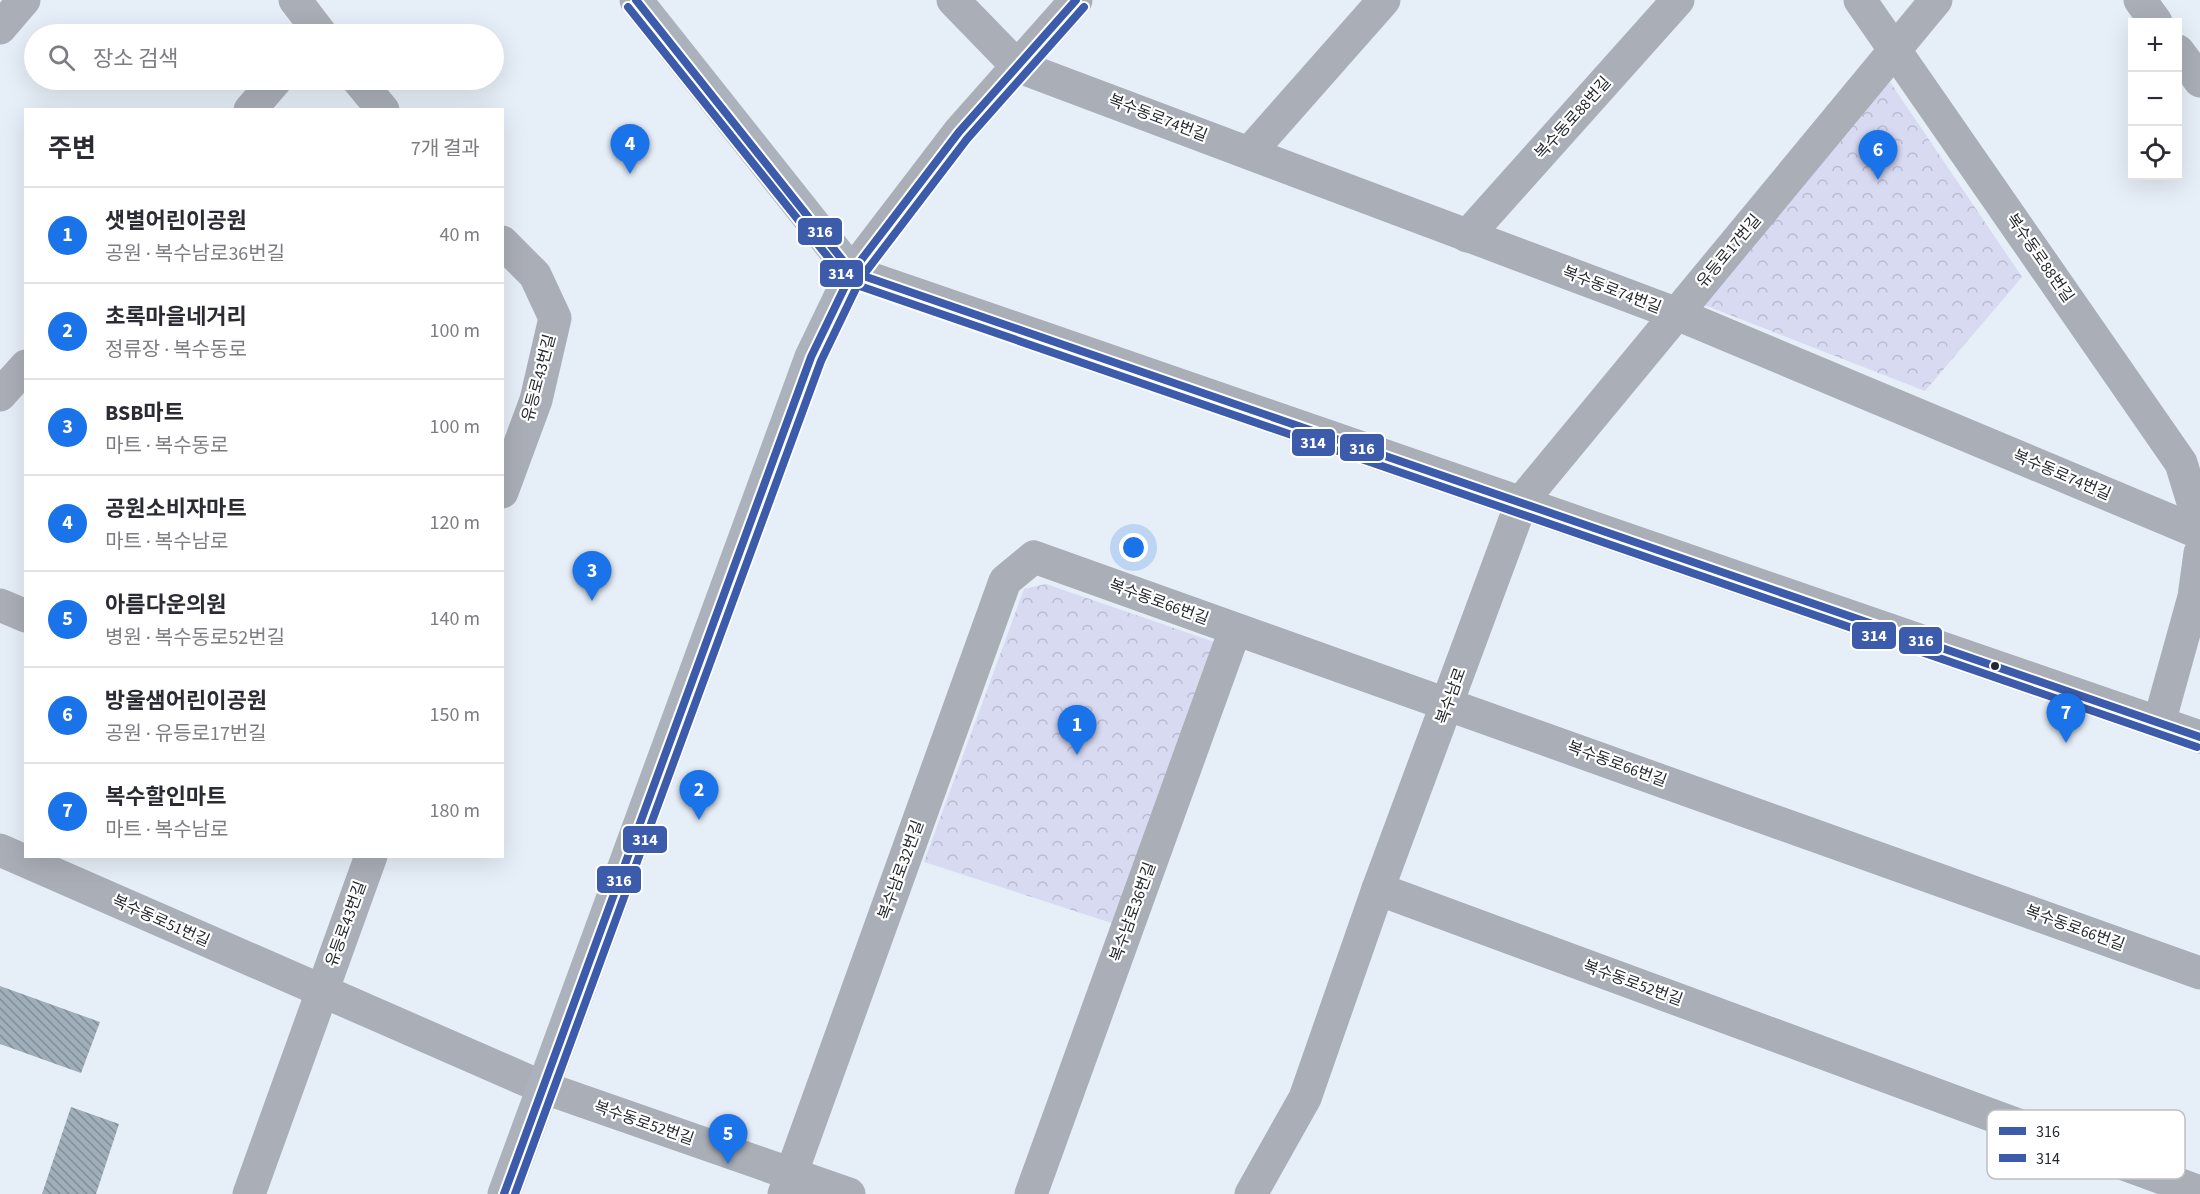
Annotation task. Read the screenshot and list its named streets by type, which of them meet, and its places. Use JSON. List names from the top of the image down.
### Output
{
  "streets": {
    "street": [
      "복수동로74번길",
      "복수동로88번길",
      "유등로17번길",
      "유등로43번길",
      "복수동로66번길",
      "복수남로",
      "복수남로32번길",
      "복수남로36번길",
      "복수동로51번길",
      "복수동로52번길"
    ]
  },
  "crossings": [
    ["복수동로74번길", "복수동로88번길"],
    ["복수동로74번길", "유등로17번길"],
    ["복수동로88번길", "유등로17번길"],
    ["유등로17번길", "복수남로"],
    ["유등로43번길", "복수동로51번길"],
    ["복수동로66번길", "복수남로"],
    ["복수동로66번길", "복수남로32번길"],
    ["복수동로66번길", "복수남로36번길"],
    ["복수남로", "복수동로52번길"],
    ["복수남로32번길", "복수동로52번길"],
    ["복수동로51번길", "복수동로52번길"]
  ],
  "lines": ["transit line 316", "transit line 314"],
  "legend": ["316", "314"],
  "page": {
    "map_buttons": ["+", "−"],
    "search": "장소 검색",
    "heading": ["주변", "7개 결과"],
    "pins": [
      "4",
      "6",
      "3",
      "7",
      "1",
      "2",
      "5"
    ],
    "list": [
      {
        "mark": "1",
        "name": "샛별어린이공원",
        "note": "공원 · 복수남로36번길",
        "value": "40 m"
      },
      {
        "mark": "2",
        "name": "초록마을네거리",
        "note": "정류장 · 복수동로",
        "value": "100 m"
      },
      {
        "mark": "3",
        "name": "BSB마트",
        "note": "마트 · 복수동로",
        "value": "100 m"
      },
      {
        "mark": "4",
        "name": "공원소비자마트",
        "note": "마트 · 복수남로",
        "value": "120 m"
      },
      {
        "mark": "5",
        "name": "아름다운의원",
        "note": "병원 · 복수동로52번길",
        "value": "140 m"
      },
      {
        "mark": "6",
        "name": "방울샘어린이공원",
        "note": "공원 · 유등로17번길",
        "value": "150 m"
      },
      {
        "mark": "7",
        "name": "복수할인마트",
        "note": "마트 · 복수남로",
        "value": "180 m"
      }
    ]
  }
}
